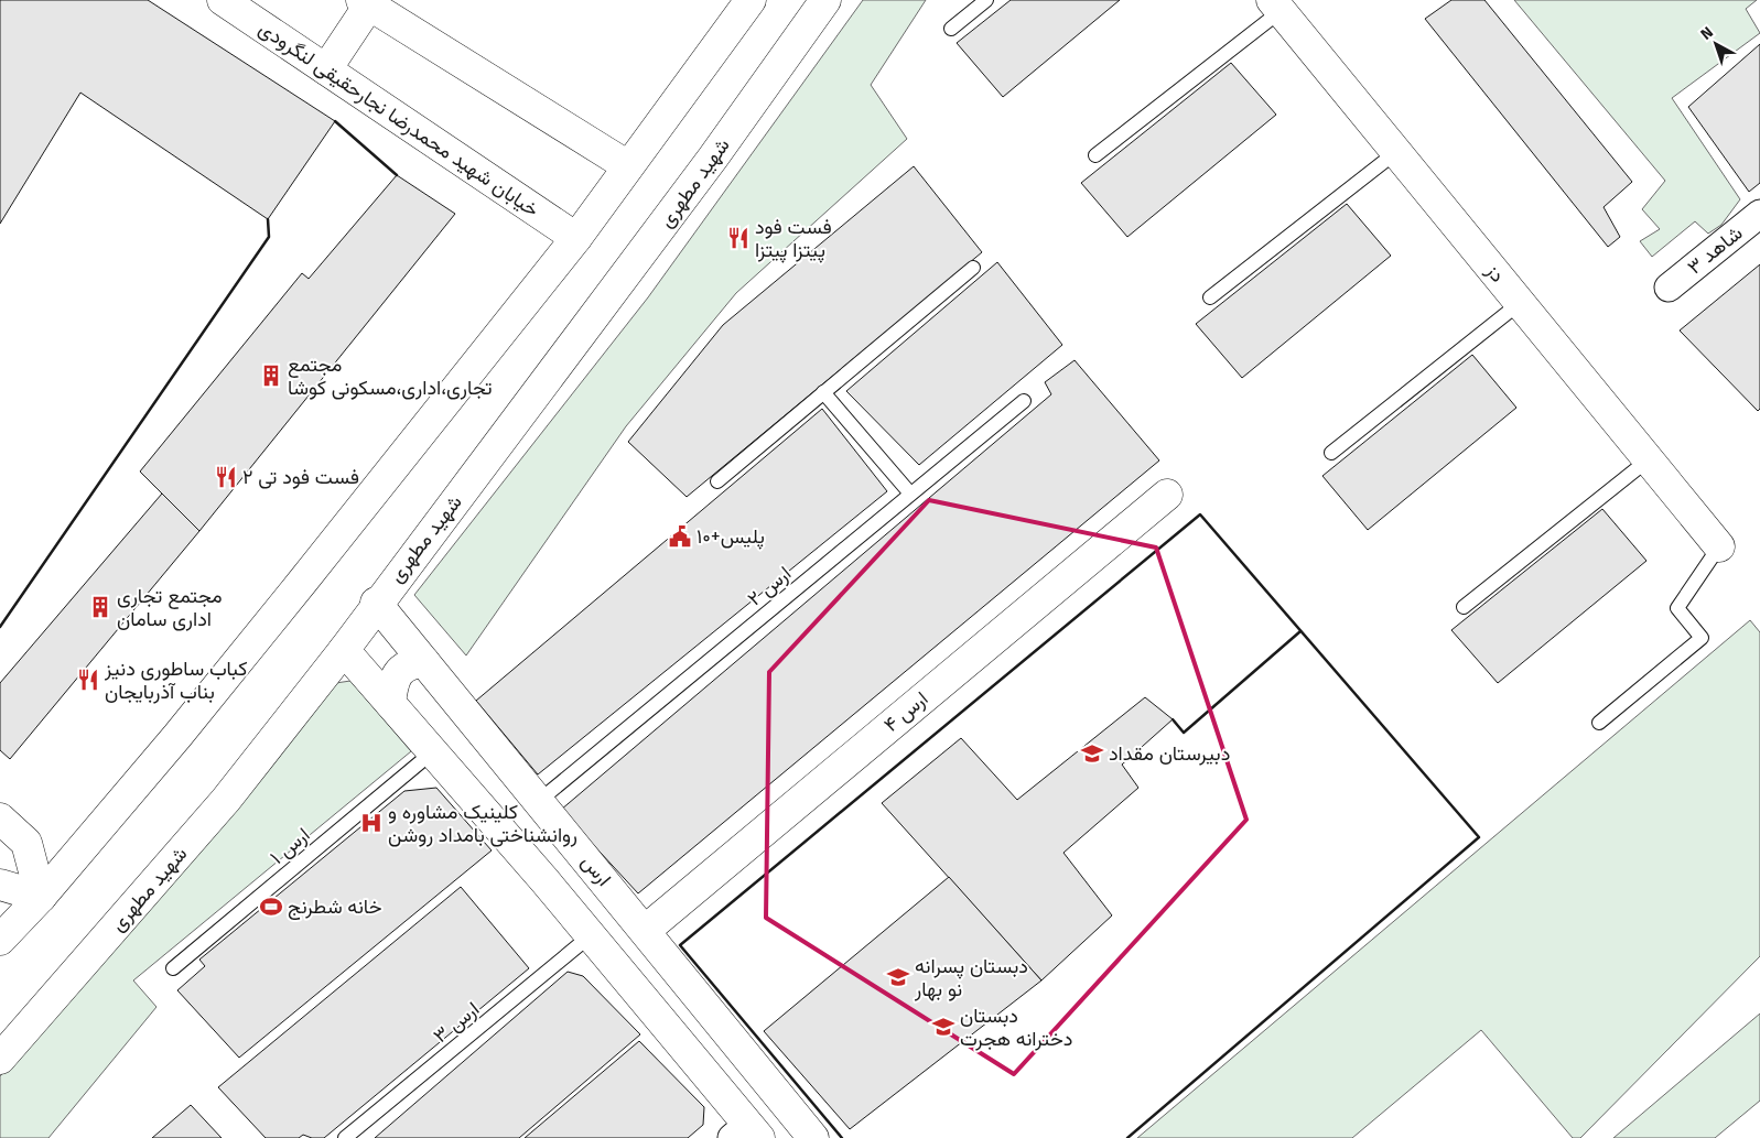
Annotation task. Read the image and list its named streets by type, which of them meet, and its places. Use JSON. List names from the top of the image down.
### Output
{
  "streets": {
    "street": [
      "خیابان شهید محمدرضا نجارحقیقی لنگرودی",
      "شهید مطهری",
      "شاهد ۳",
      "دز",
      "ارس ۴",
      "ارس"
    ],
    "lane": ["ارس ۲", "ارس ۱", "ارس ۳"]
  },
  "crossings": [
    ["شهید مطهری", "ارس"],
    ["ارس ۲", "ارس"],
    ["ارس ۴", "ارس"]
  ],
  "places": {
    "restaurant": ["فست فود پیتزا پیتزا", "فست فود تی ۲", "کباب ساطوری دنیز بناب آذربایجان"],
    "building": ["مجتمع تجاری،اداری،مسکونی کوشا", "مجتمع تجاری اداری سامان"],
    "public building": ["پلیس+۱۰"],
    "school or university": ["دبیرستان مقداد", "دبستان پسرانه نو بهار", "دبستان دخترانه هجرت"],
    "hospital": ["کلینیک مشاوره و روانشناختی بامداد روشن"],
    "sports": ["خانه شطرنج"]
  },
  "north": "top left"
}
